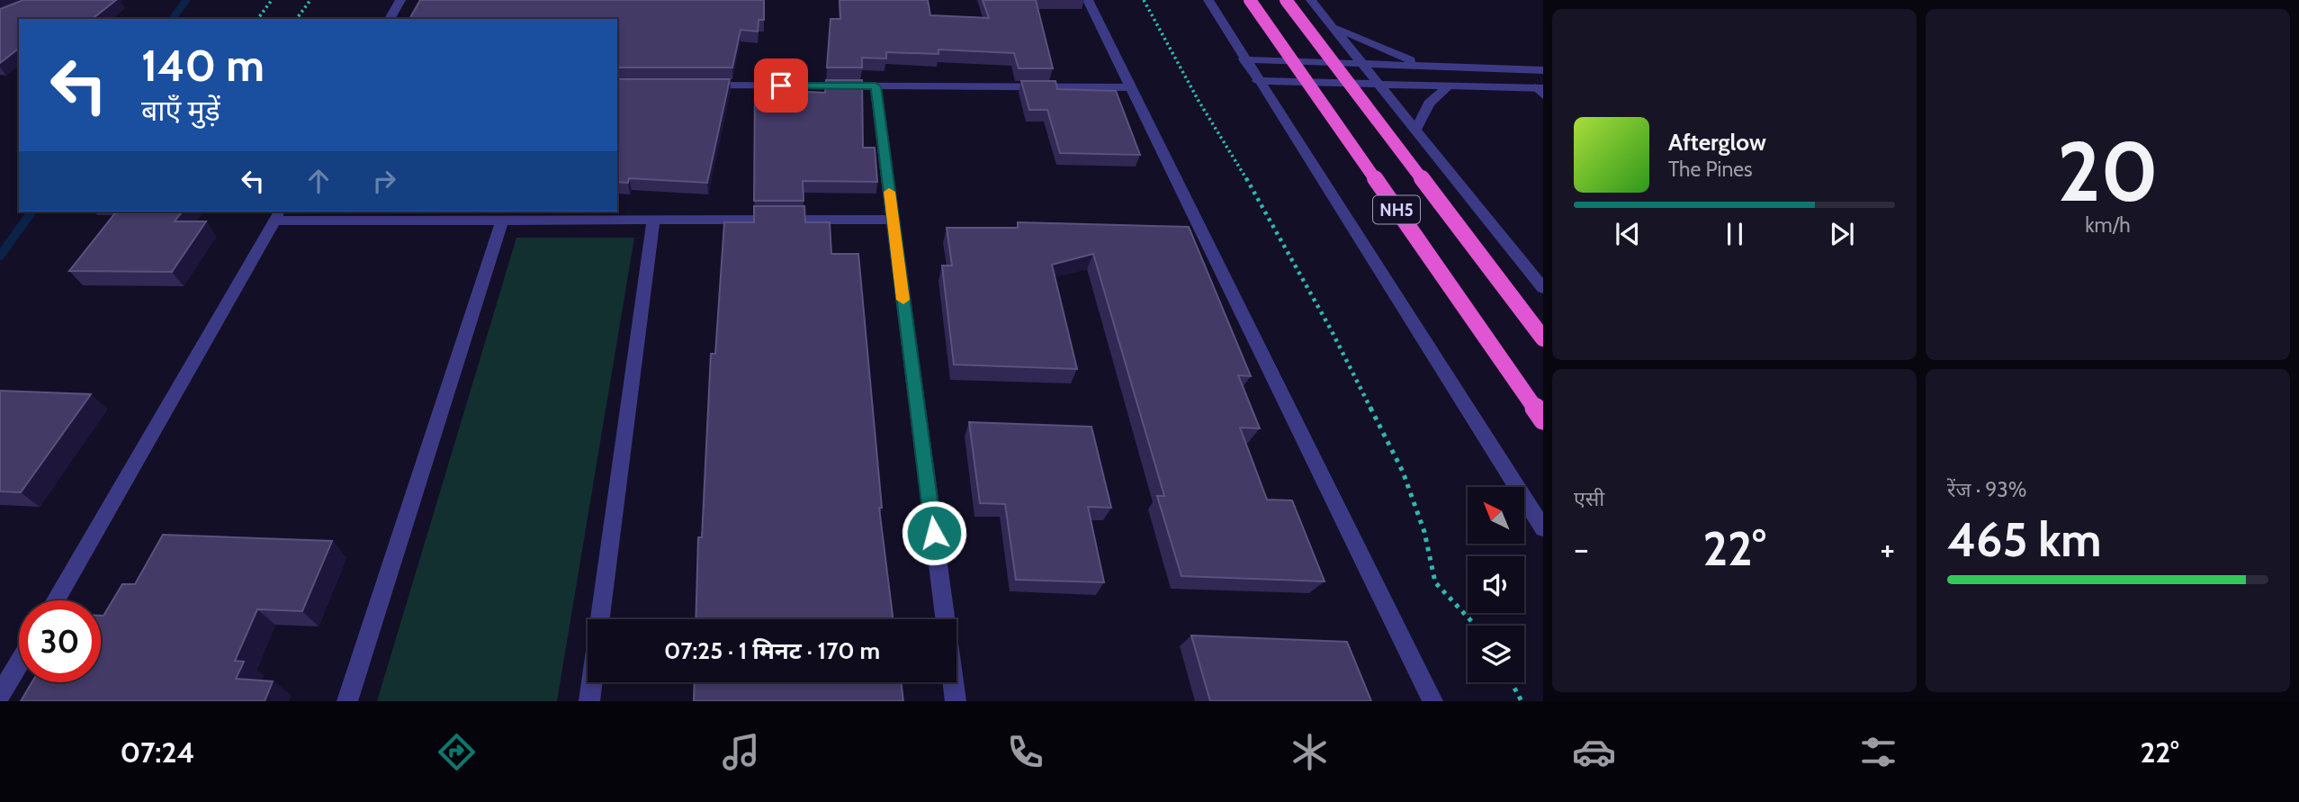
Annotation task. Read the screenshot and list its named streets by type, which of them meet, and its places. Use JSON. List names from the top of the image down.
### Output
{
  "streets": {
    "highway": ["NH5"]
  },
  "north": "top left",
  "page": {
    "tile": [
      ["20", "km/h"],
      "एसी",
      ["रेंज · 93%", "465 km"]
    ],
    "turn": ["140 m", "बाएँ मुड़ें"],
    "song": ["Afterglow", "The Pines"],
    "heat": ["−", "22°", "+"],
    "limit": "30",
    "trip": "07:25 · 1 मिनट · 170 m",
    "tabs": ["07:24", "22°"]
  }
}
